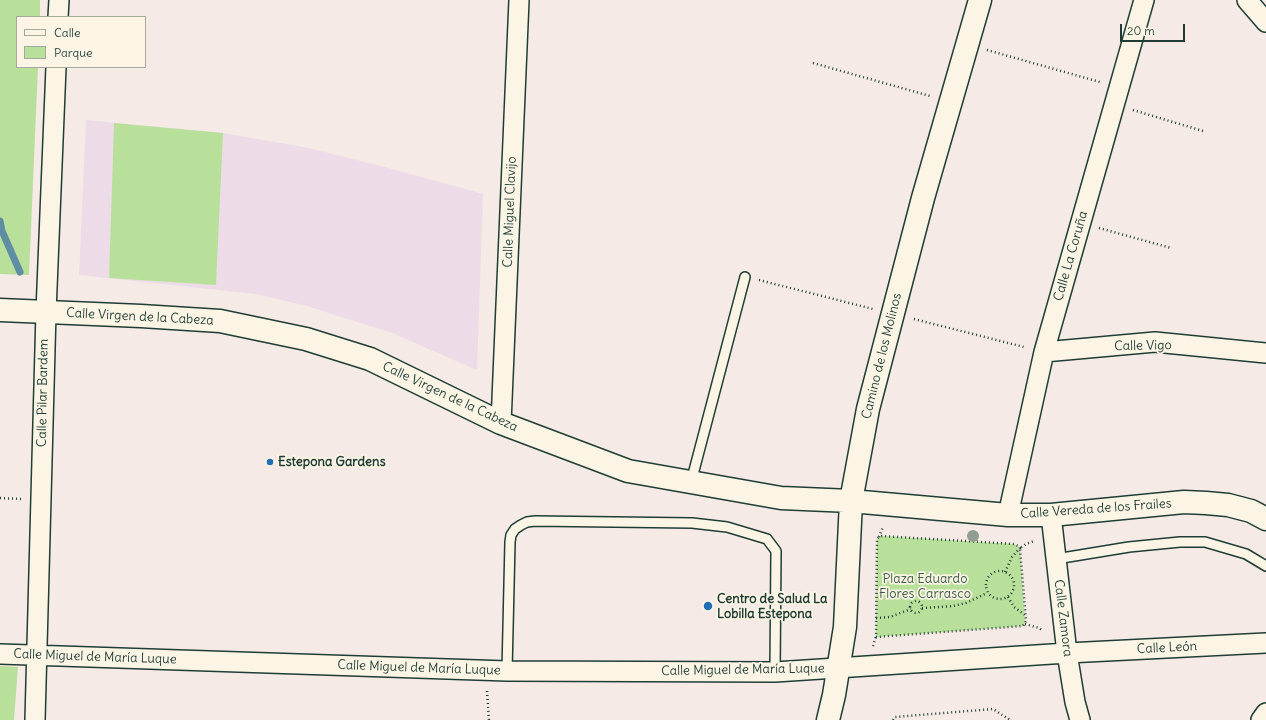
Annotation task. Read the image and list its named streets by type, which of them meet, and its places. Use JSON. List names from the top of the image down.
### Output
{
  "streets": {
    "street": [
      "Calle Miguel Clavijo",
      "Calle La Coruña",
      "Calle Virgen de la Cabeza",
      "Calle Vigo",
      "Camino de los Molinos",
      "Calle Pilar Bardem",
      "Calle Vereda de los Frailes",
      "Calle Zamora",
      "Calle León",
      "Calle Miguel de María Luque"
    ]
  },
  "crossings": [
    ["Calle Miguel Clavijo", "Calle Virgen de la Cabeza"],
    ["Calle La Coruña", "Calle Vigo"],
    ["Calle La Coruña", "Calle Vereda de los Frailes"],
    ["Calle Virgen de la Cabeza", "Camino de los Molinos"],
    ["Calle Virgen de la Cabeza", "Calle Pilar Bardem"],
    ["Calle Virgen de la Cabeza", "Calle Vereda de los Frailes"],
    ["Camino de los Molinos", "Calle Vereda de los Frailes"],
    ["Camino de los Molinos", "Calle Miguel de María Luque"],
    ["Calle Pilar Bardem", "Calle Miguel de María Luque"],
    ["Calle Vereda de los Frailes", "Calle Zamora"],
    ["Calle Zamora", "Calle León"]
  ],
  "parks": ["Plaza Eduardo Flores Carrasco"],
  "places": ["Estepona Gardens", "Centro de Salud La Lobilla Estepona"],
  "legend": ["Calle", "Parque"],
  "scale_bar": "20 m"
}
